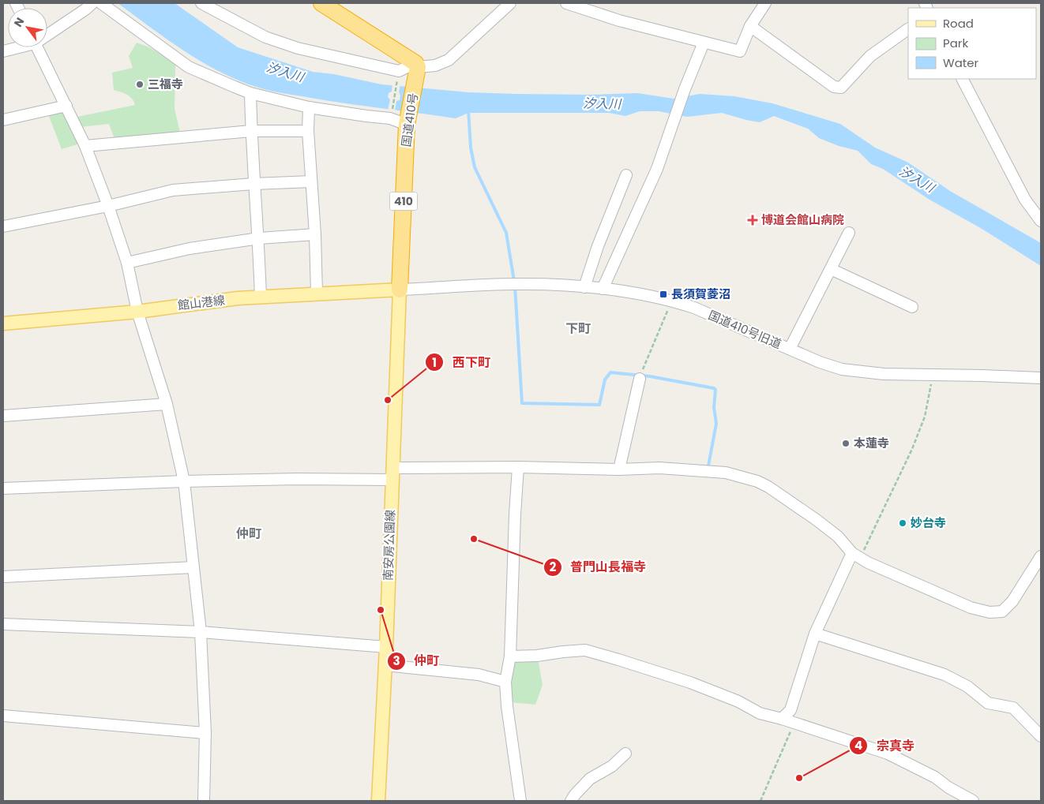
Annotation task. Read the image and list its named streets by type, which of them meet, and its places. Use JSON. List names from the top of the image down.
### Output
{
  "streets": {
    "highway": ["国道410号", "410"],
    "main road": ["館山港線", "南安房公園線"],
    "street": ["国道410号旧道"]
  },
  "crossings": [
    ["国道410号", "館山港線"],
    ["国道410号", "国道410号旧道"],
    ["国道410号", "南安房公園線"],
    ["館山港線", "国道410号旧道"],
    ["館山港線", "南安房公園線"],
    ["国道410号旧道", "南安房公園線"]
  ],
  "districts": ["下町", "仲町"],
  "water": ["汐入川"],
  "places": {
    "other": [
      "三福寺",
      "西下町",
      "本蓮寺",
      "妙台寺",
      "普門山長福寺",
      "仲町",
      "宗真寺"
    ],
    "health": ["博道会館山病院"],
    "transit": ["長須賀菱沼"]
  },
  "legend": ["Road", "Park", "Water"],
  "north": "top left"
}
